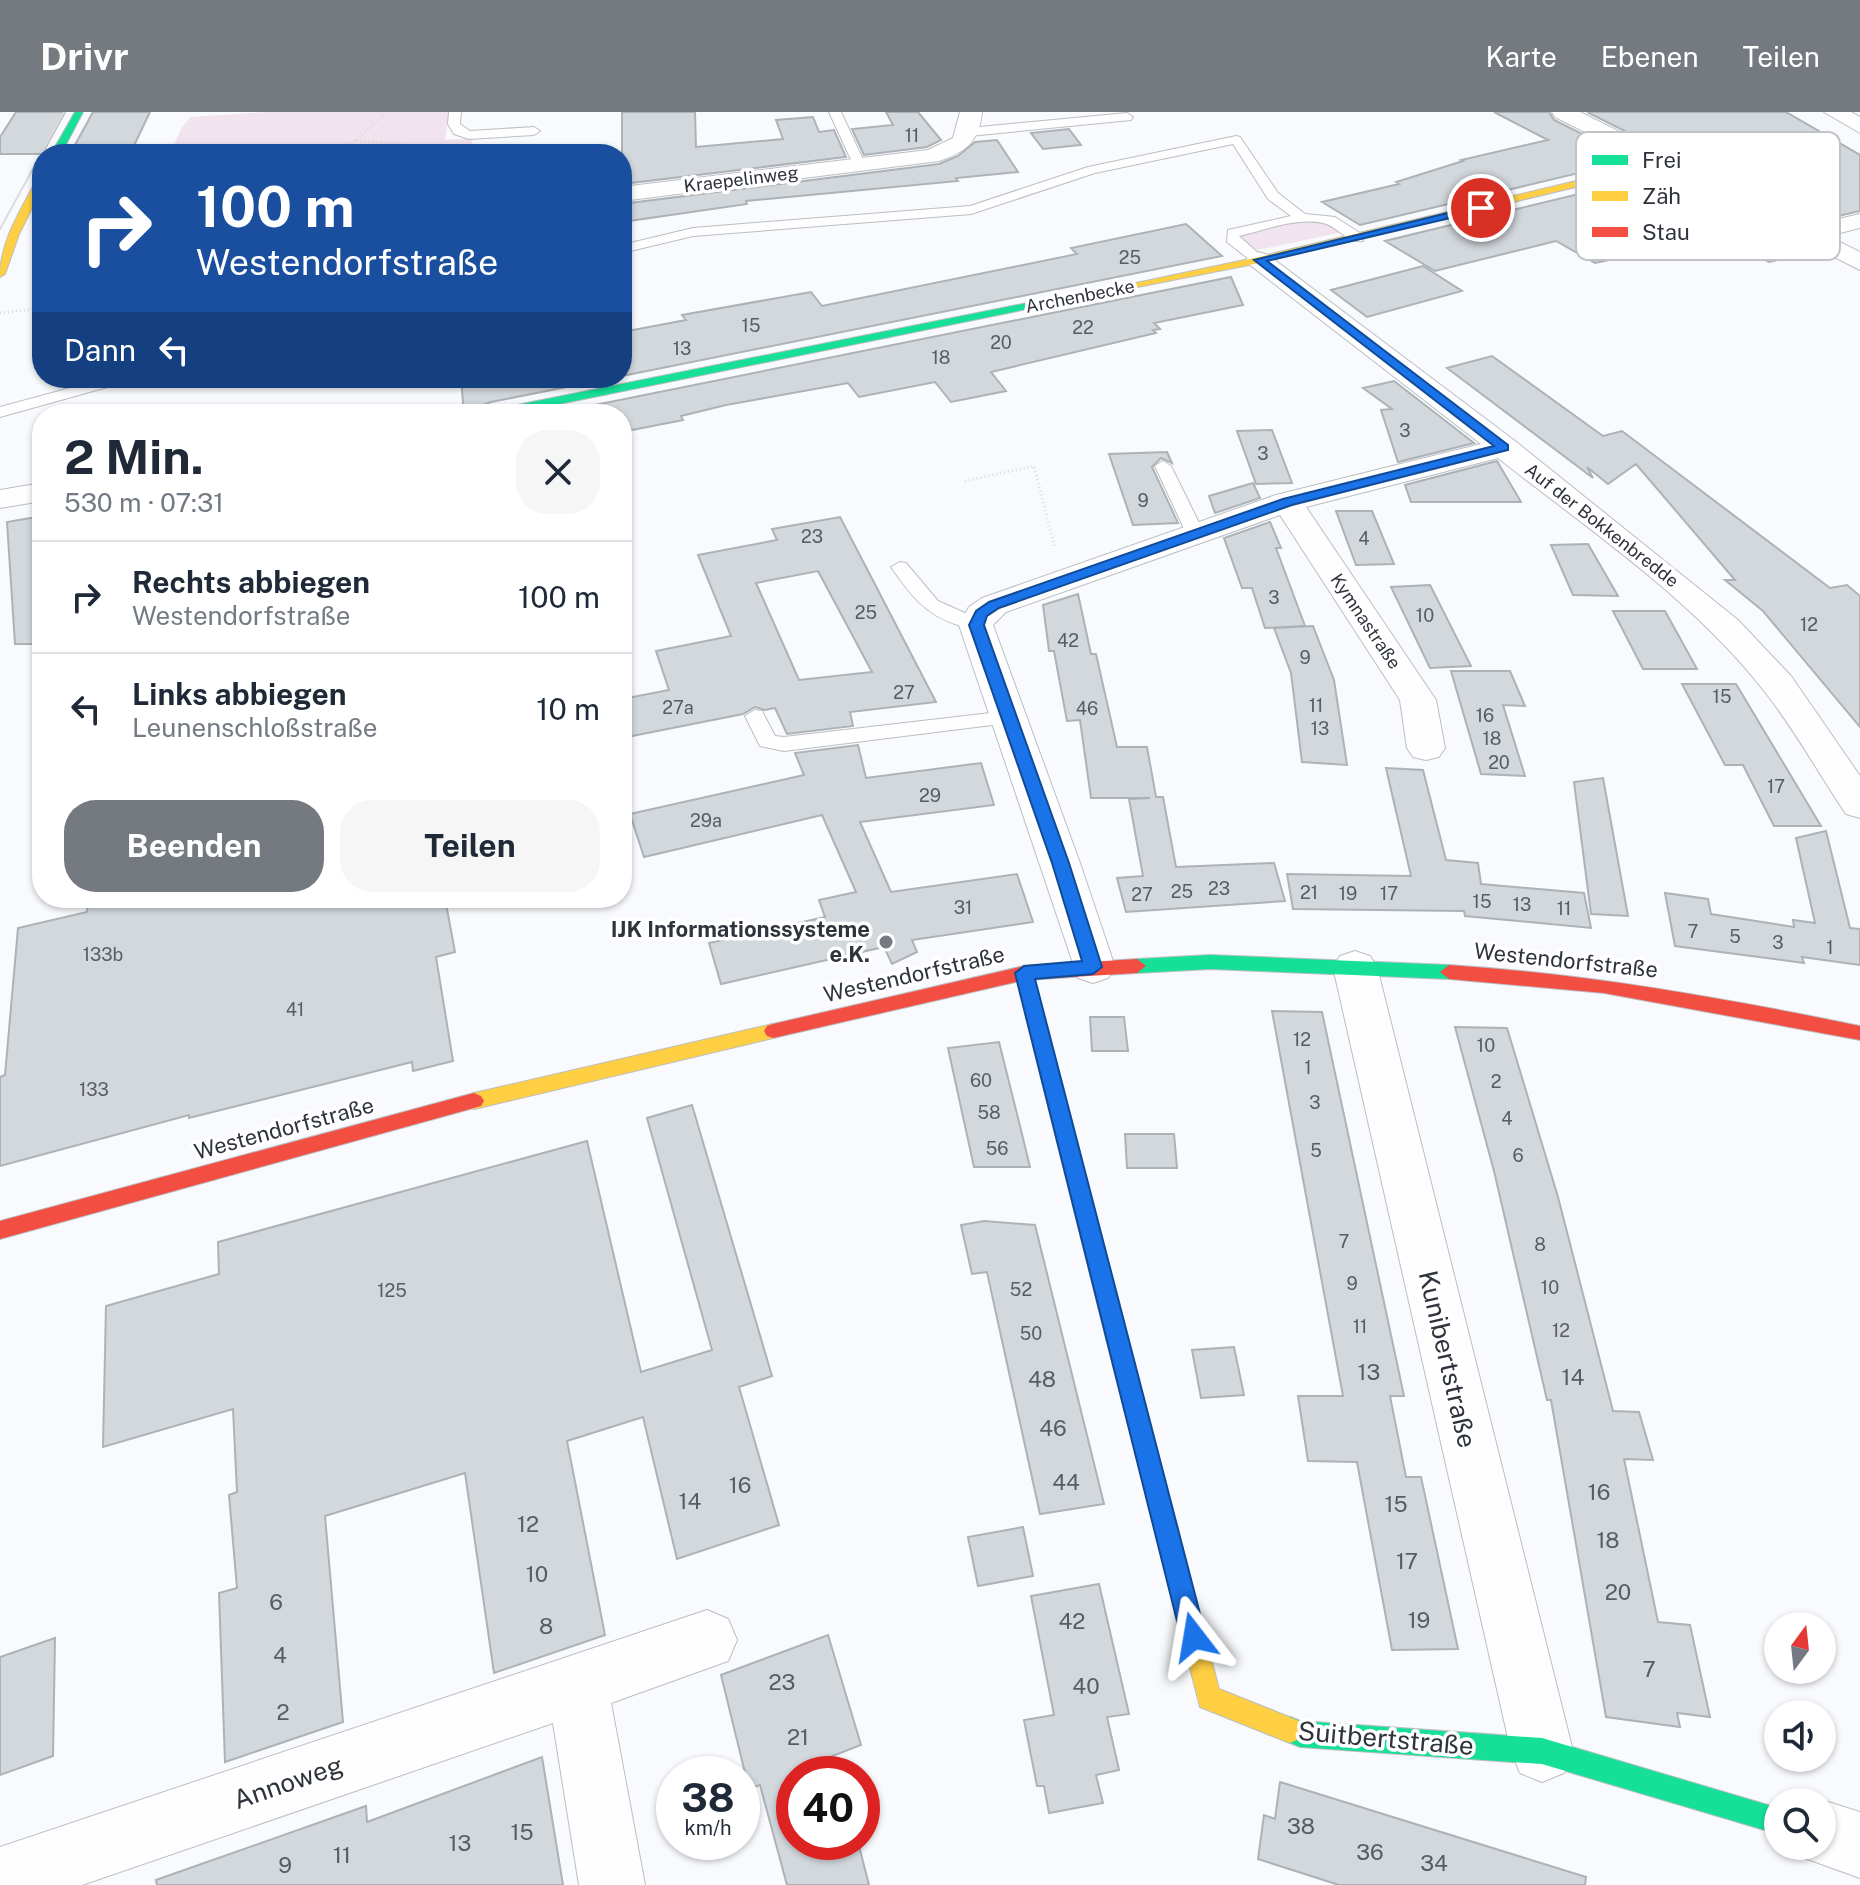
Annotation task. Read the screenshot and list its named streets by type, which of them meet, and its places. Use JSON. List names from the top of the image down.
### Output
{
  "streets": {
    "street": [
      "Kraepelinweg",
      "Archenbecke",
      "Auf der Bokkenbredde",
      "Kymnastraße",
      "Westendorfstraße",
      "Kunibertstraße",
      "Suitbertstraße",
      "Annoweg"
    ]
  },
  "crossings": [
    ["Archenbecke", "Auf der Bokkenbredde"],
    ["Westendorfstraße", "Kunibertstraße"],
    ["Westendorfstraße", "Suitbertstraße"],
    ["Kunibertstraße", "Suitbertstraße"]
  ],
  "places": ["IJK Informationssysteme e.K."],
  "house_numbers": [
    "11",
    "25",
    "15",
    "22",
    "20",
    "13",
    "18",
    "3",
    "3",
    "9",
    "23",
    "4",
    "3",
    "25",
    "10",
    "12",
    "42",
    "9",
    "27",
    "15",
    "11",
    "27a",
    "46",
    "16",
    "13",
    "18",
    "20",
    "17",
    "29",
    "29a",
    "23",
    "25",
    "21",
    "19",
    "17",
    "27",
    "15",
    "13",
    "31",
    "11",
    "7",
    "5",
    "3",
    "1",
    "133b",
    "41",
    "12",
    "10",
    "1",
    "60",
    "2",
    "133",
    "3",
    "58",
    "4",
    "56",
    "5",
    "6",
    "7",
    "8",
    "9",
    "10",
    "52",
    "125",
    "11",
    "12",
    "50",
    "13",
    "14",
    "48",
    "46",
    "44",
    "16",
    "16",
    "14",
    "15",
    "12",
    "18",
    "17",
    "10",
    "20",
    "6",
    "19",
    "42",
    "8",
    "4",
    "7",
    "23",
    "40",
    "2",
    "21",
    "38",
    "15",
    "13",
    "36",
    "11",
    "34",
    "9"
  ],
  "legend": ["Frei", "Zäh", "Stau"],
  "north": "top",
  "page": {
    "header": "Drivr",
    "nav": ["Karte", "Ebenen", "Teilen"],
    "turn": ["100 m", "Westendorfstraße"],
    "then": "Dann",
    "heading": ["2 Min.", "530 m · 07:31"],
    "list": [
      {
        "name": "Rechts abbiegen",
        "note": "Westendorfstraße",
        "value": "100 m"
      },
      {
        "name": "Links abbiegen",
        "note": "Leunenschloßstraße",
        "value": "10 m"
      }
    ],
    "buttons": ["Beenden", "Teilen"],
    "speed": "38 km/h",
    "limit": "40"
  }
}
